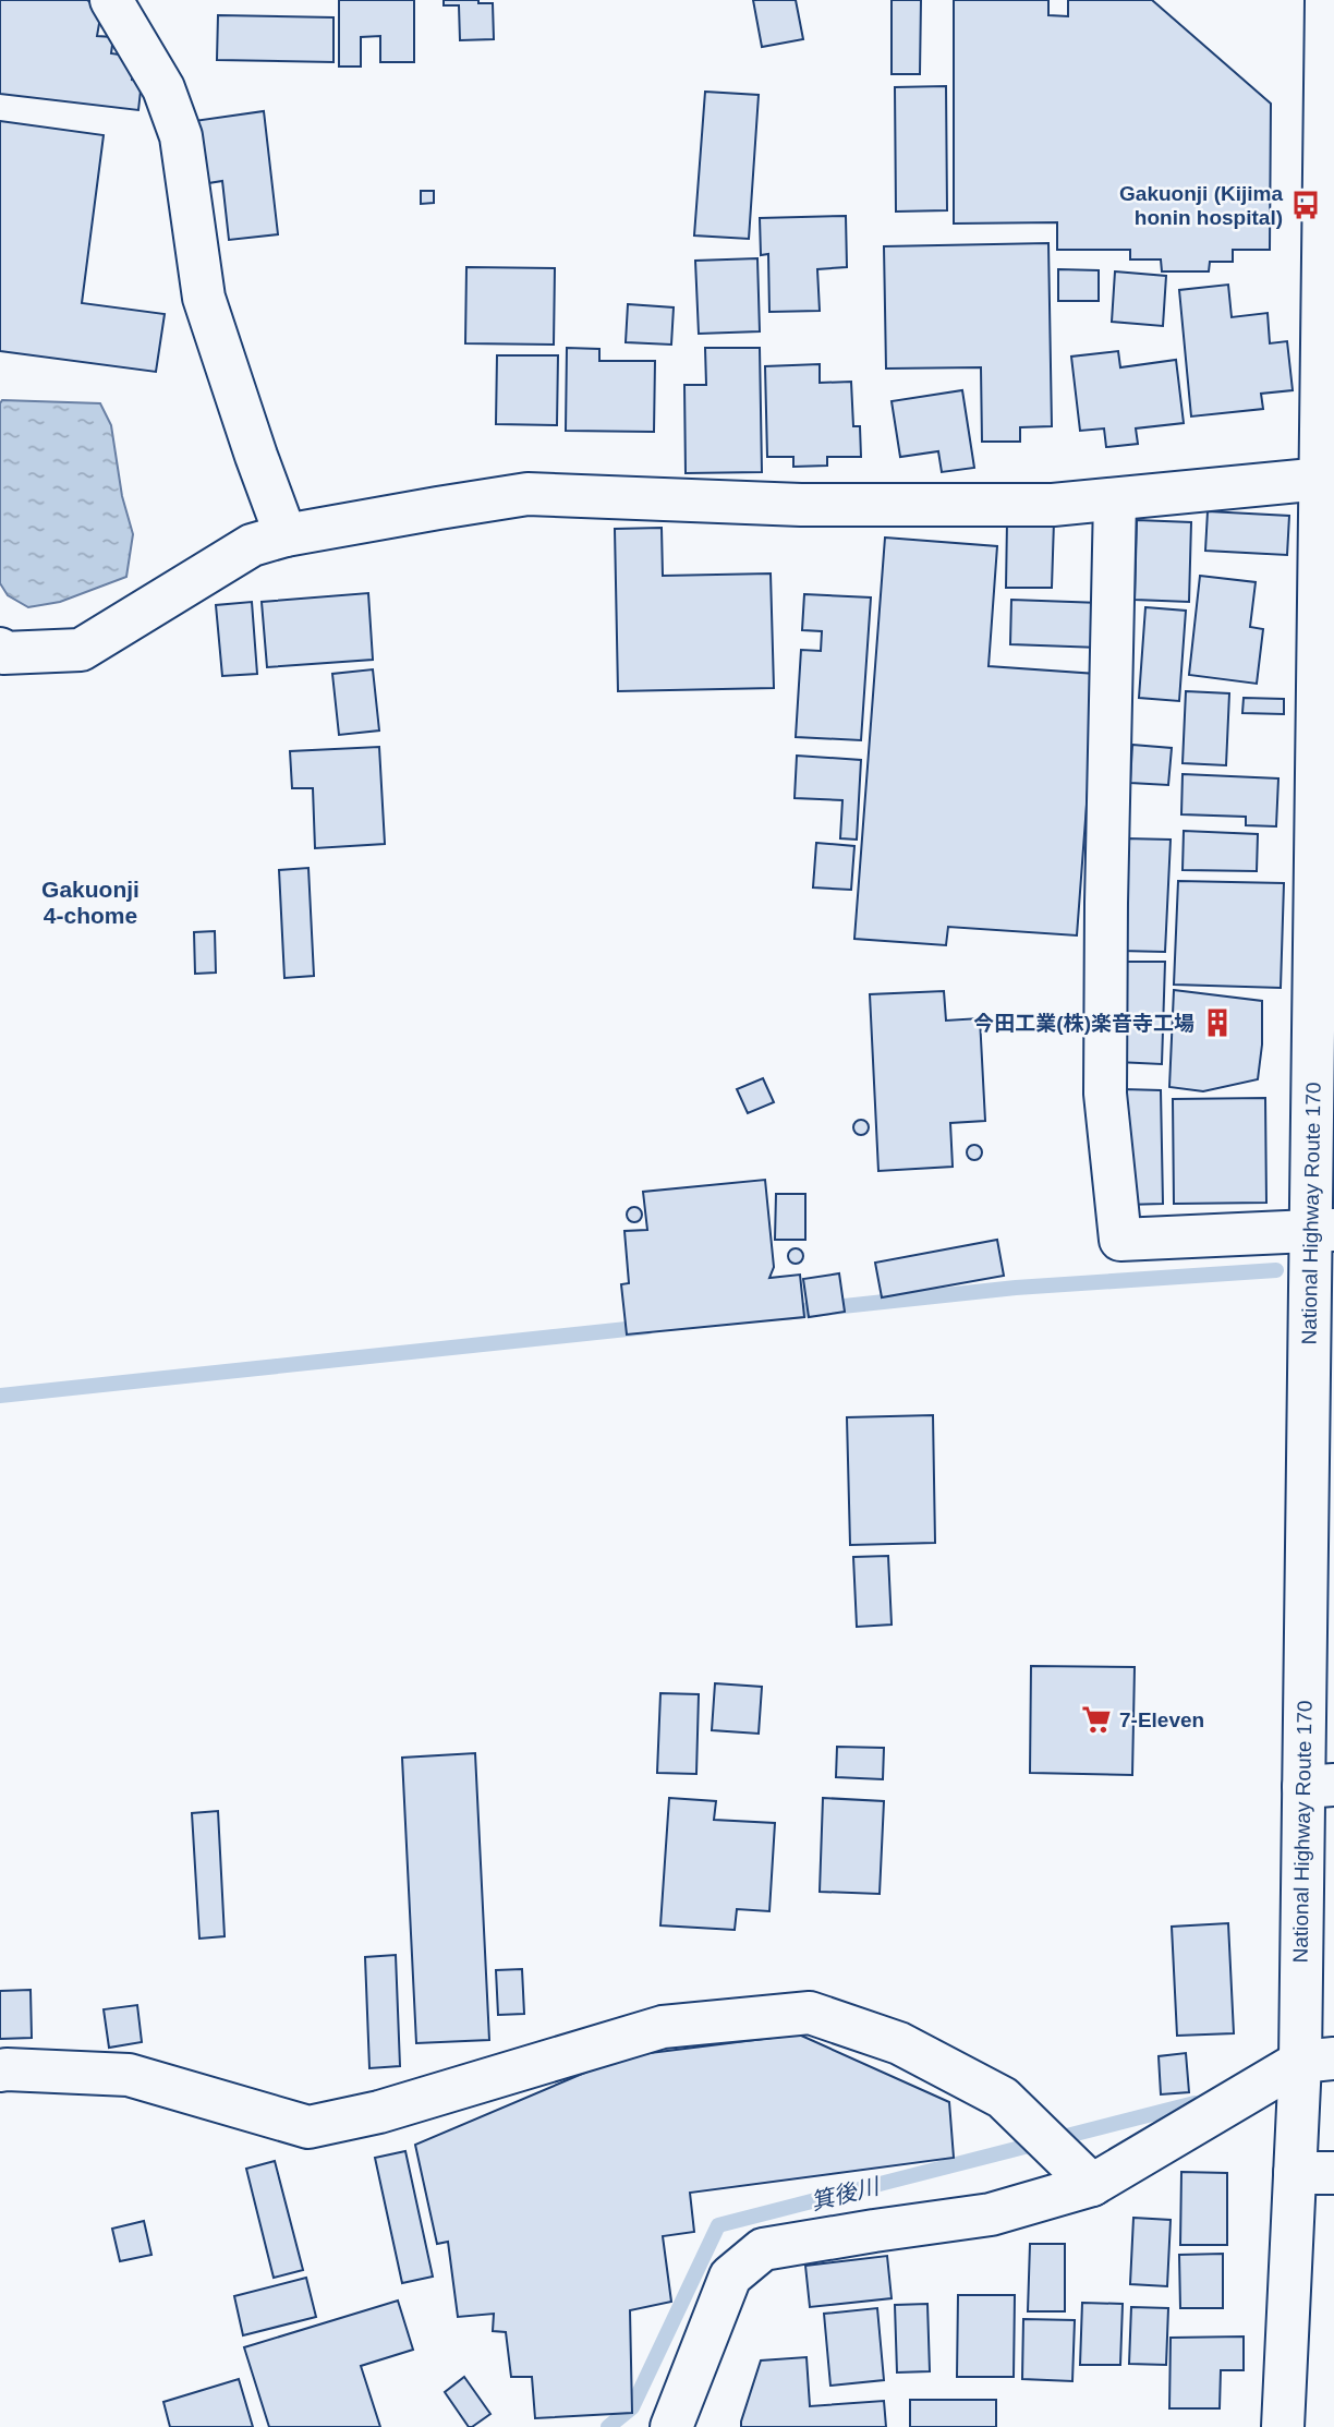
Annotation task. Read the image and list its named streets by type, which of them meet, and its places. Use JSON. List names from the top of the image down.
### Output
{
  "streets": {
    "main road": ["National Highway Route 170"]
  },
  "districts": ["Gakuonji 4-chome"],
  "water": ["箕後川"],
  "places": {
    "bus stop": ["Gakuonji (Kijima honin hospital)"],
    "building": ["今田工業(株)楽音寺工場"],
    "supermarket": ["7-Eleven"]
  }
}
